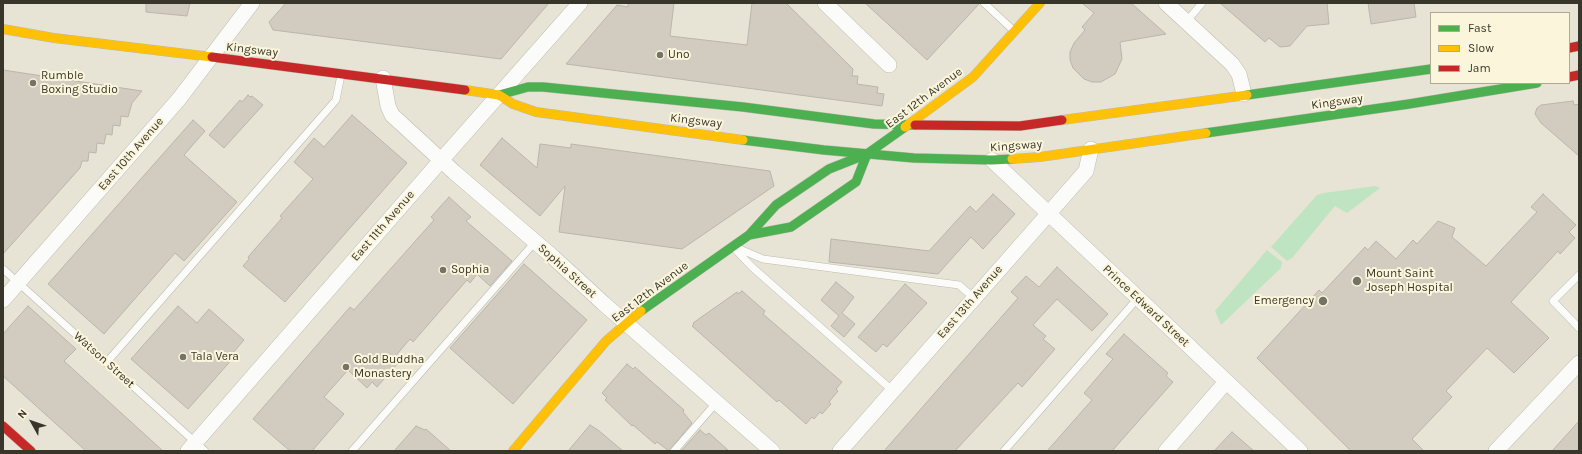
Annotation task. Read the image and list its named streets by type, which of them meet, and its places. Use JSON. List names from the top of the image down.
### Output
{
  "streets": {
    "main road": ["Kingsway", "East 12th Avenue"],
    "street": [
      "East 10th Avenue",
      "East 11th Avenue",
      "Sophia Street",
      "East 13th Avenue",
      "Prince Edward Street"
    ],
    "lane": ["Watson Street"]
  },
  "crossings": [
    ["Kingsway", "East 12th Avenue"],
    ["Kingsway", "East 10th Avenue"],
    ["Kingsway", "East 11th Avenue"],
    ["Kingsway", "Sophia Street"],
    ["Kingsway", "East 13th Avenue"],
    ["Kingsway", "Prince Edward Street"],
    ["East 12th Avenue", "Sophia Street"],
    ["East 10th Avenue", "Watson Street"],
    ["East 11th Avenue", "Sophia Street"],
    ["East 11th Avenue", "Watson Street"],
    ["East 13th Avenue", "Prince Edward Street"]
  ],
  "places": [
    "Uno",
    "Rumble Boxing Studio",
    "Sophia",
    "Mount Saint Joseph Hospital",
    "Emergency",
    "Tala Vera",
    "Gold Buddha Monastery"
  ],
  "legend": ["Fast", "Slow", "Jam"],
  "north": "top left"
}
